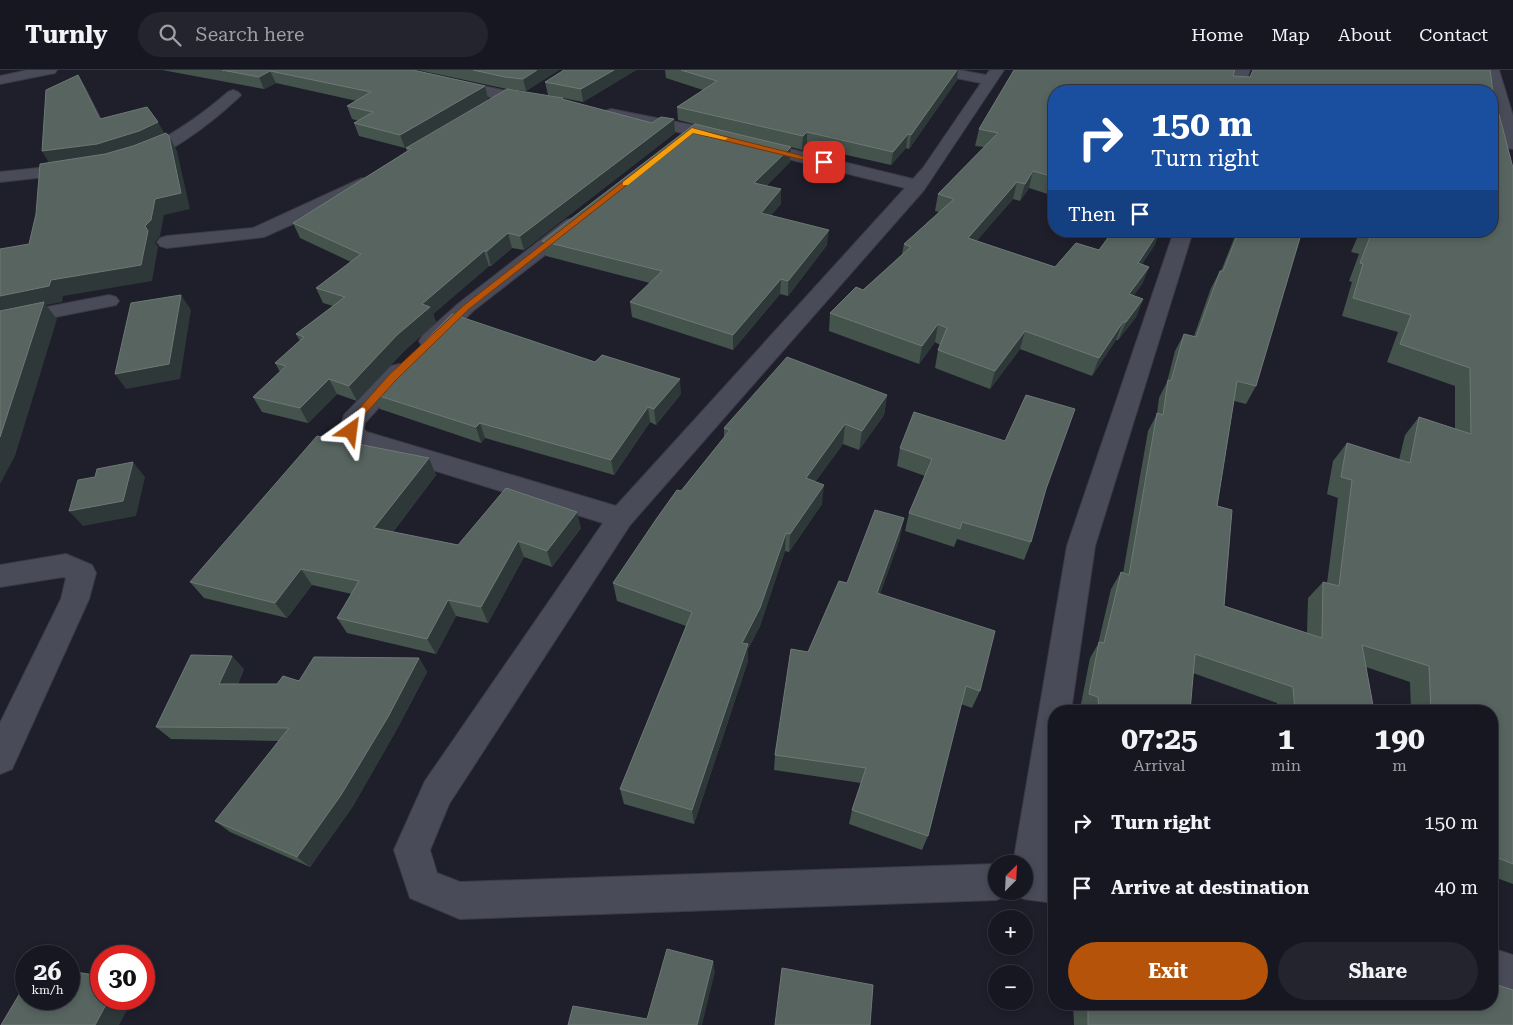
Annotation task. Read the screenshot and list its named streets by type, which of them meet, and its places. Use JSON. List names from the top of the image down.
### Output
{
  "north": "top right",
  "page": {
    "header": "Turnly",
    "search": "Search here",
    "nav": [
      "Home",
      "Map",
      "About",
      "Contact"
    ],
    "turn": ["150 m", "Turn right"],
    "then": "Then",
    "eta": [
      "07:25",
      "Arrival",
      "1",
      "min",
      "190",
      "m"
    ],
    "list": [
      {
        "name": "Turn right",
        "value": "150 m"
      },
      {
        "name": "Arrive at destination",
        "value": "40 m"
      }
    ],
    "map_buttons": ["+", "−"],
    "buttons": ["Exit", "Share"],
    "speed": "26 km/h",
    "limit": "30"
  }
}
